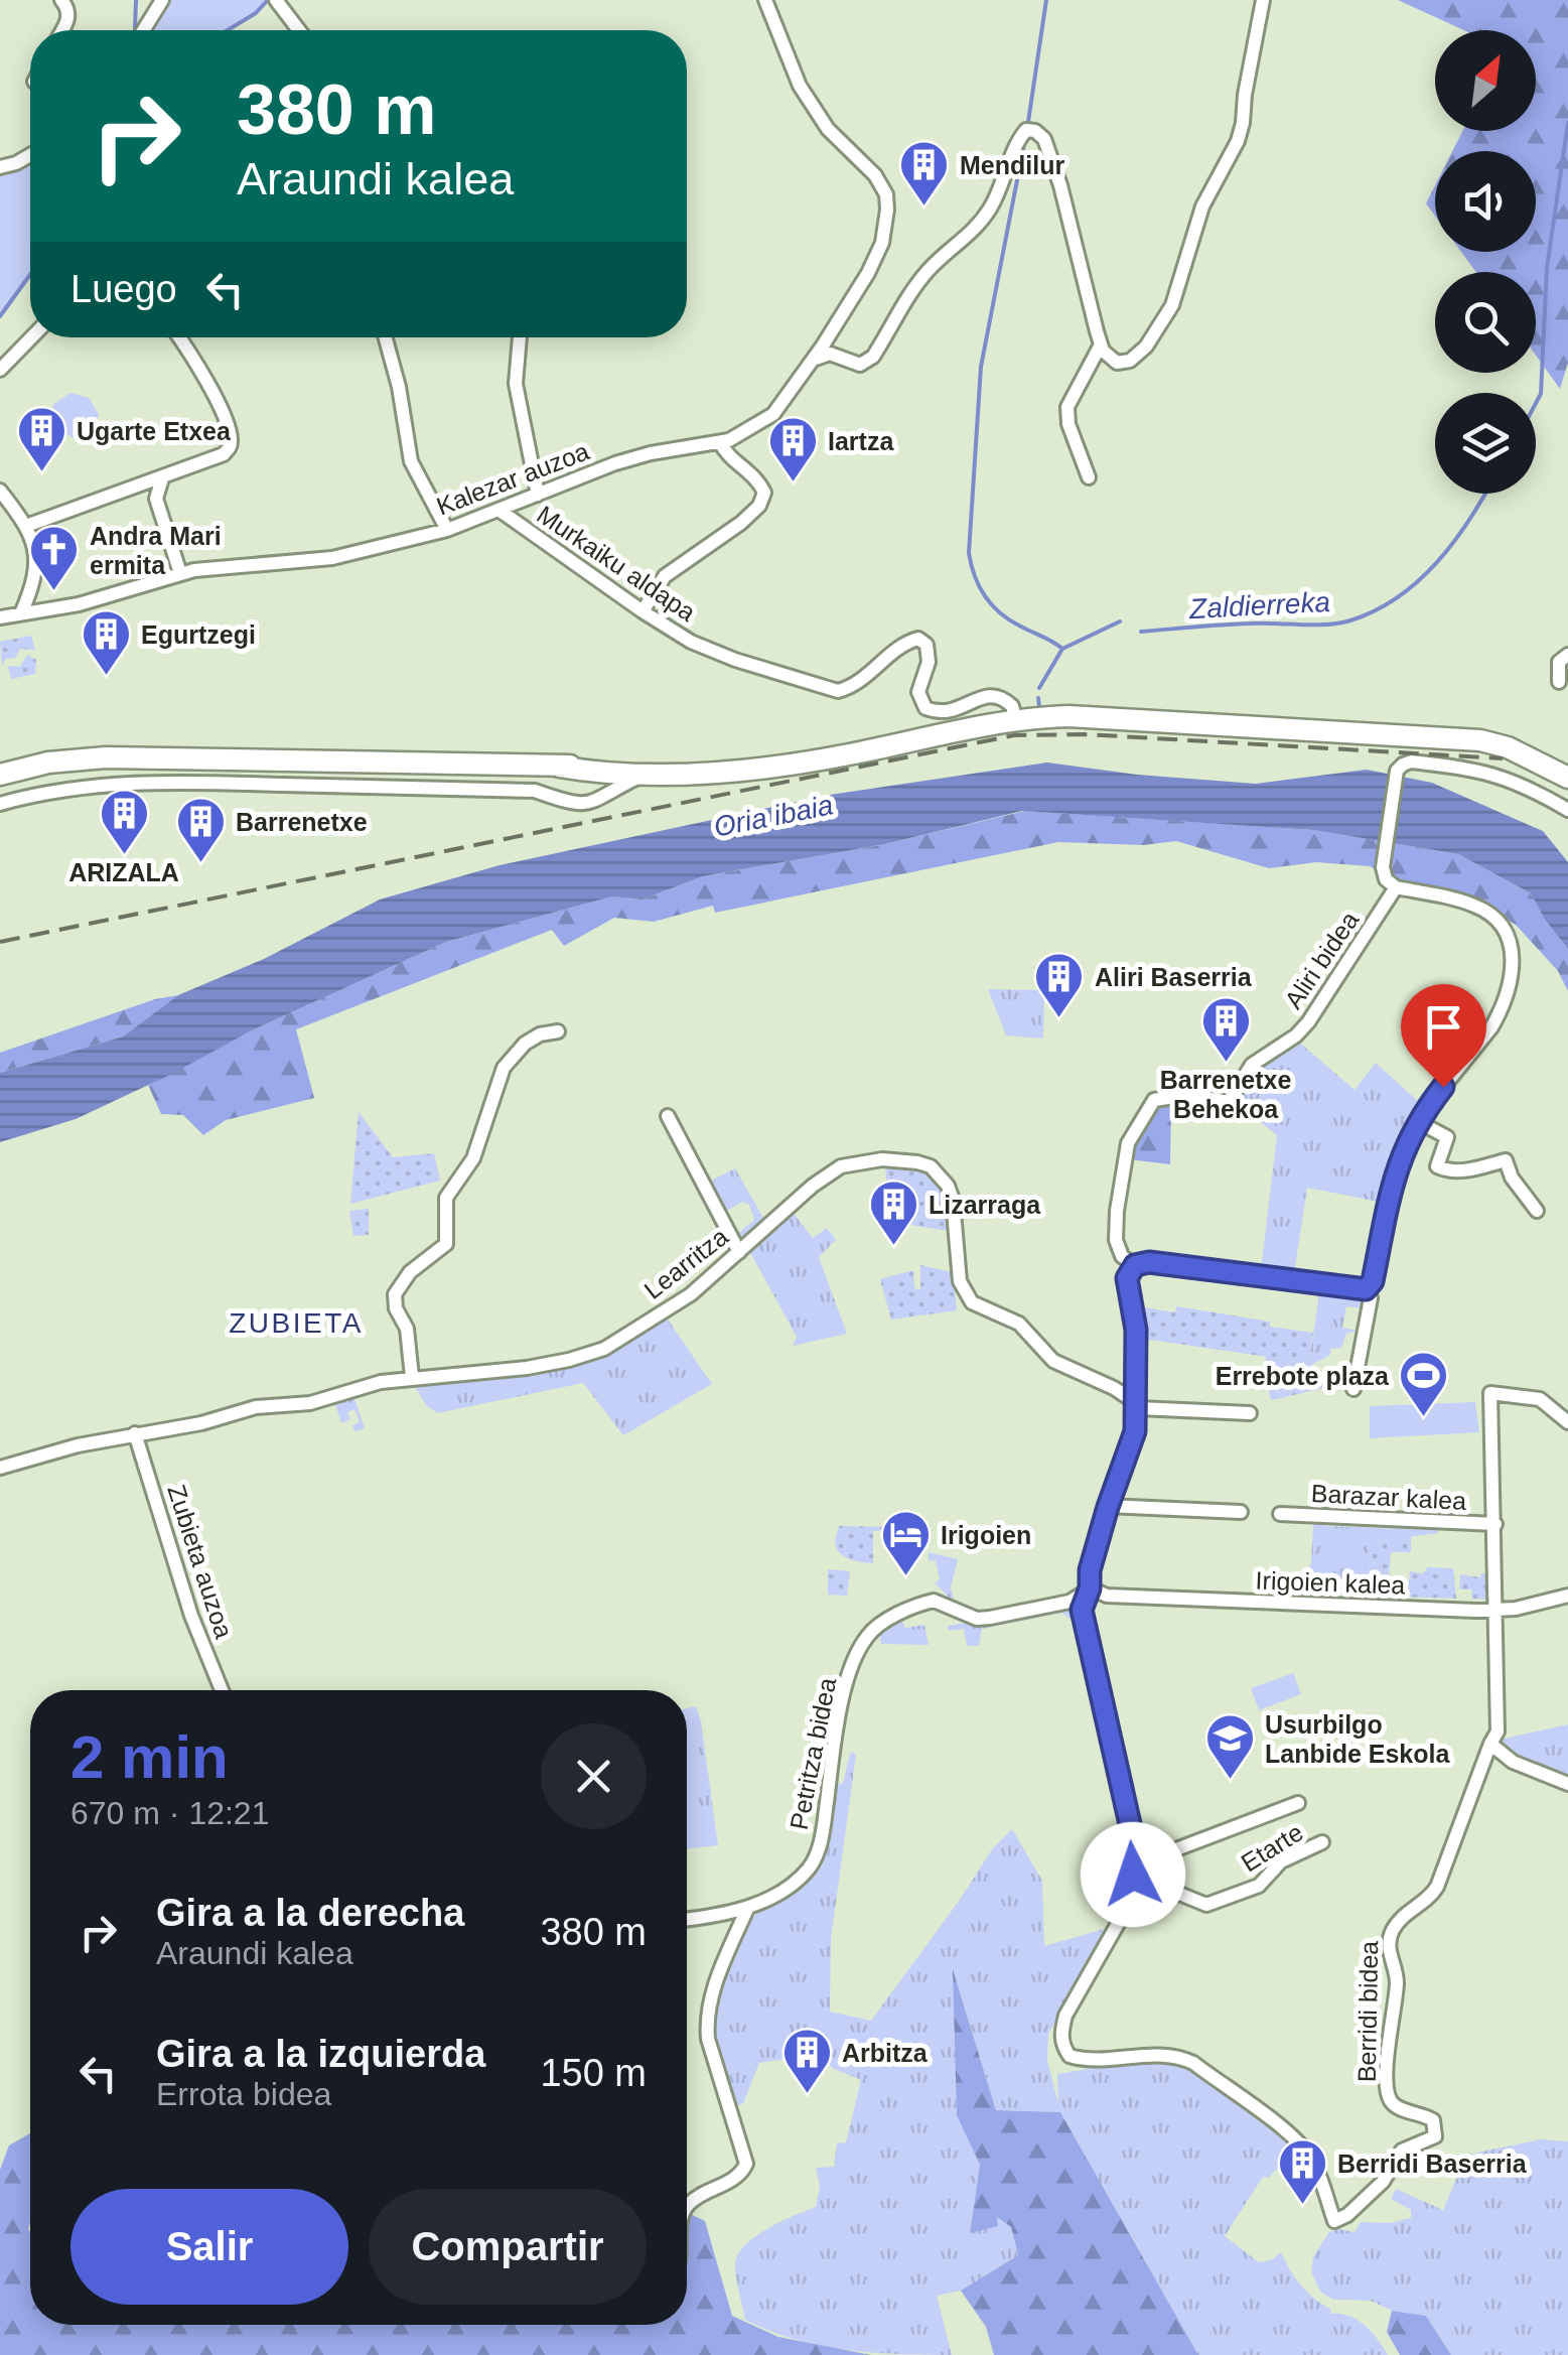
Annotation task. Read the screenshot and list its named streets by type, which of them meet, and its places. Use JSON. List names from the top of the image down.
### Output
{
  "streets": {
    "street": [
      "Kalezar auzoa",
      "Murkaiku aldapa",
      "Aliri bidea",
      "Learritza",
      "Barazar kalea",
      "Zubieta auzoa",
      "Irigoien kalea",
      "Petritza bidea",
      "Etarte",
      "Berridi bidea"
    ]
  },
  "crossings": [
    ["Kalezar auzoa", "Murkaiku aldapa"],
    ["Learritza", "Zubieta auzoa"],
    ["Barazar kalea", "Berridi bidea"],
    ["Irigoien kalea", "Petritza bidea"],
    ["Irigoien kalea", "Berridi bidea"],
    ["Etarte", "Berridi bidea"]
  ],
  "districts": ["ZUBIETA"],
  "water": ["Zaldierreka", "Oria ibaia"],
  "places": {
    "building": [
      "Mendilur",
      "Ugarte Etxea",
      "Iartza",
      "Egurtzegi",
      "ARIZALA",
      "Barrenetxe",
      "Aliri Baserria",
      "Barrenetxe Behekoa",
      "Lizarraga",
      "Arbitza",
      "Berridi Baserria"
    ],
    "church": ["Andra Mari ermita"],
    "sports": ["Errebote plaza"],
    "hotel": ["Irigoien"],
    "school or university": ["Usurbilgo Lanbide Eskola"]
  },
  "north": "top right",
  "page": {
    "turn": ["380 m", "Araundi kalea"],
    "then": "Luego",
    "heading": ["2 min", "670 m · 12:21"],
    "list": [
      {
        "name": "Gira a la derecha",
        "note": "Araundi kalea",
        "value": "380 m"
      },
      {
        "name": "Gira a la izquierda",
        "note": "Errota bidea",
        "value": "150 m"
      }
    ],
    "buttons": ["Salir", "Compartir"]
  }
}
